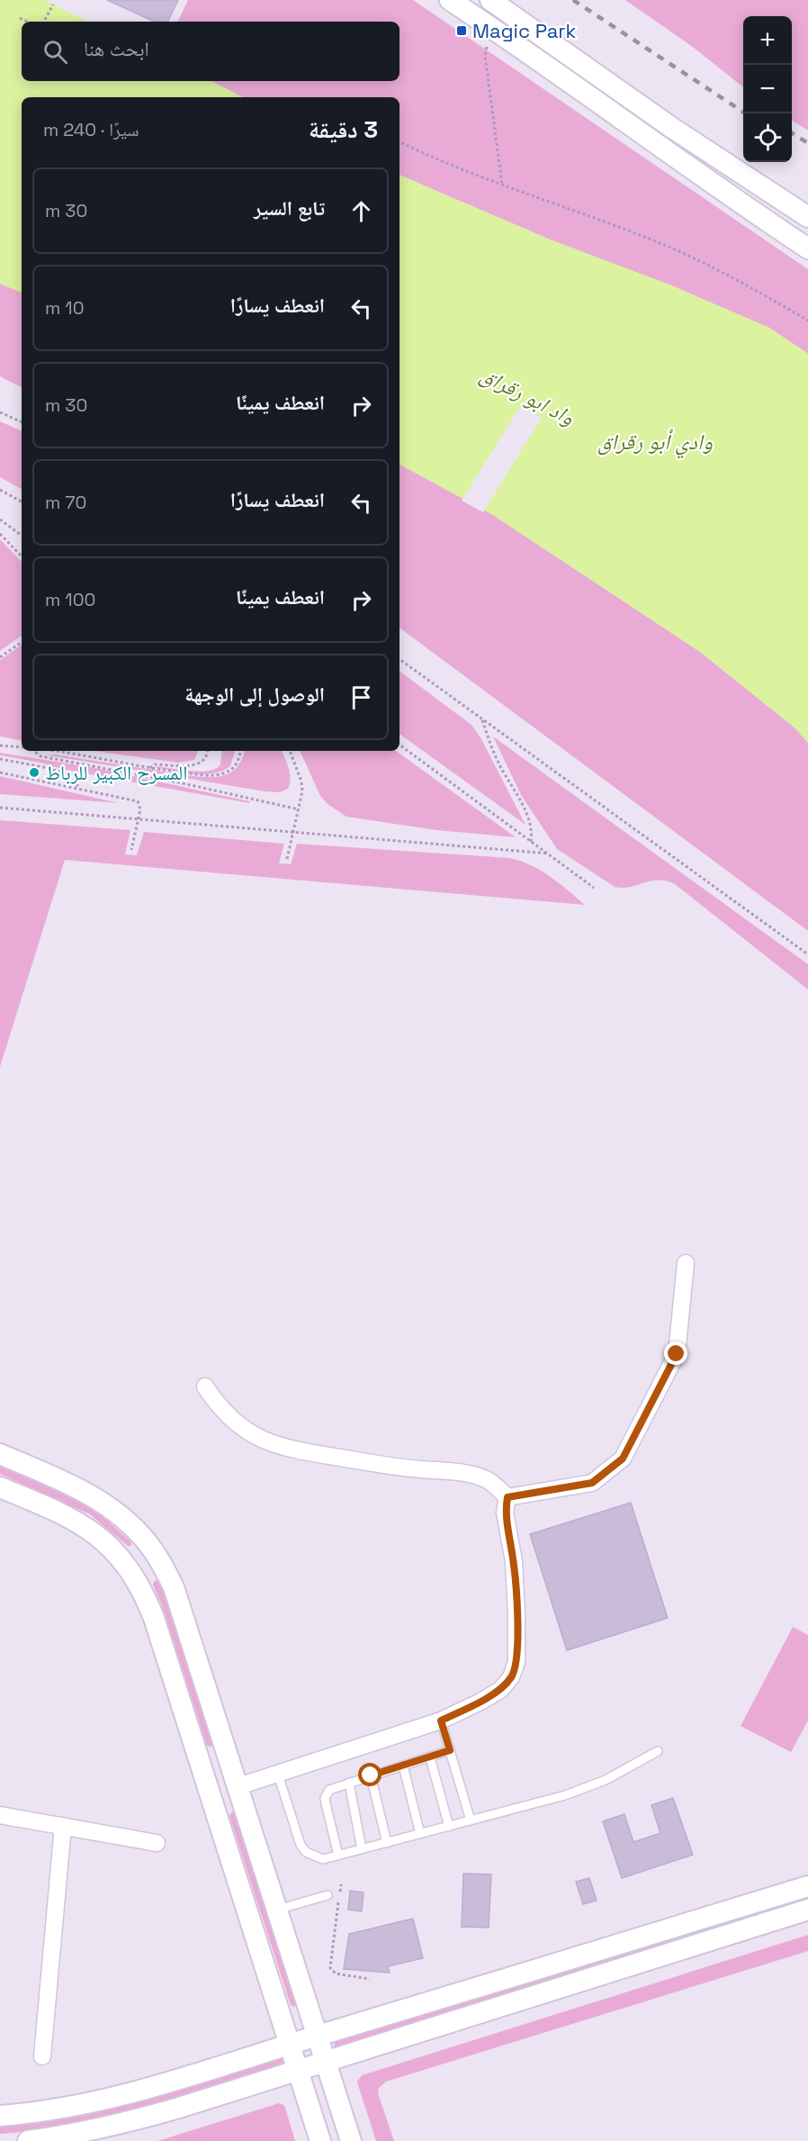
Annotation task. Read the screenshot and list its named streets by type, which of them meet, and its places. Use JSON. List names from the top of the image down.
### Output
{
  "water": ["واد ابو رقراق", "وادي أبو رقراق"],
  "places": {
    "transit": ["Magic Park"],
    "other": ["المسرح الكبير للرباط"]
  },
  "page": {
    "map_buttons": ["+", "−"],
    "search": "ابحث هنا",
    "heading": ["3 دقيقة", "سيرًا · 240 m"],
    "list": [
      ["تابع السير", "30 m"],
      ["انعطف يسارًا", "10 m"],
      ["انعطف يمينًا", "30 m"],
      ["انعطف يسارًا", "70 m"],
      ["انعطف يمينًا", "100 m"],
      "الوصول إلى الوجهة"
    ]
  }
}
